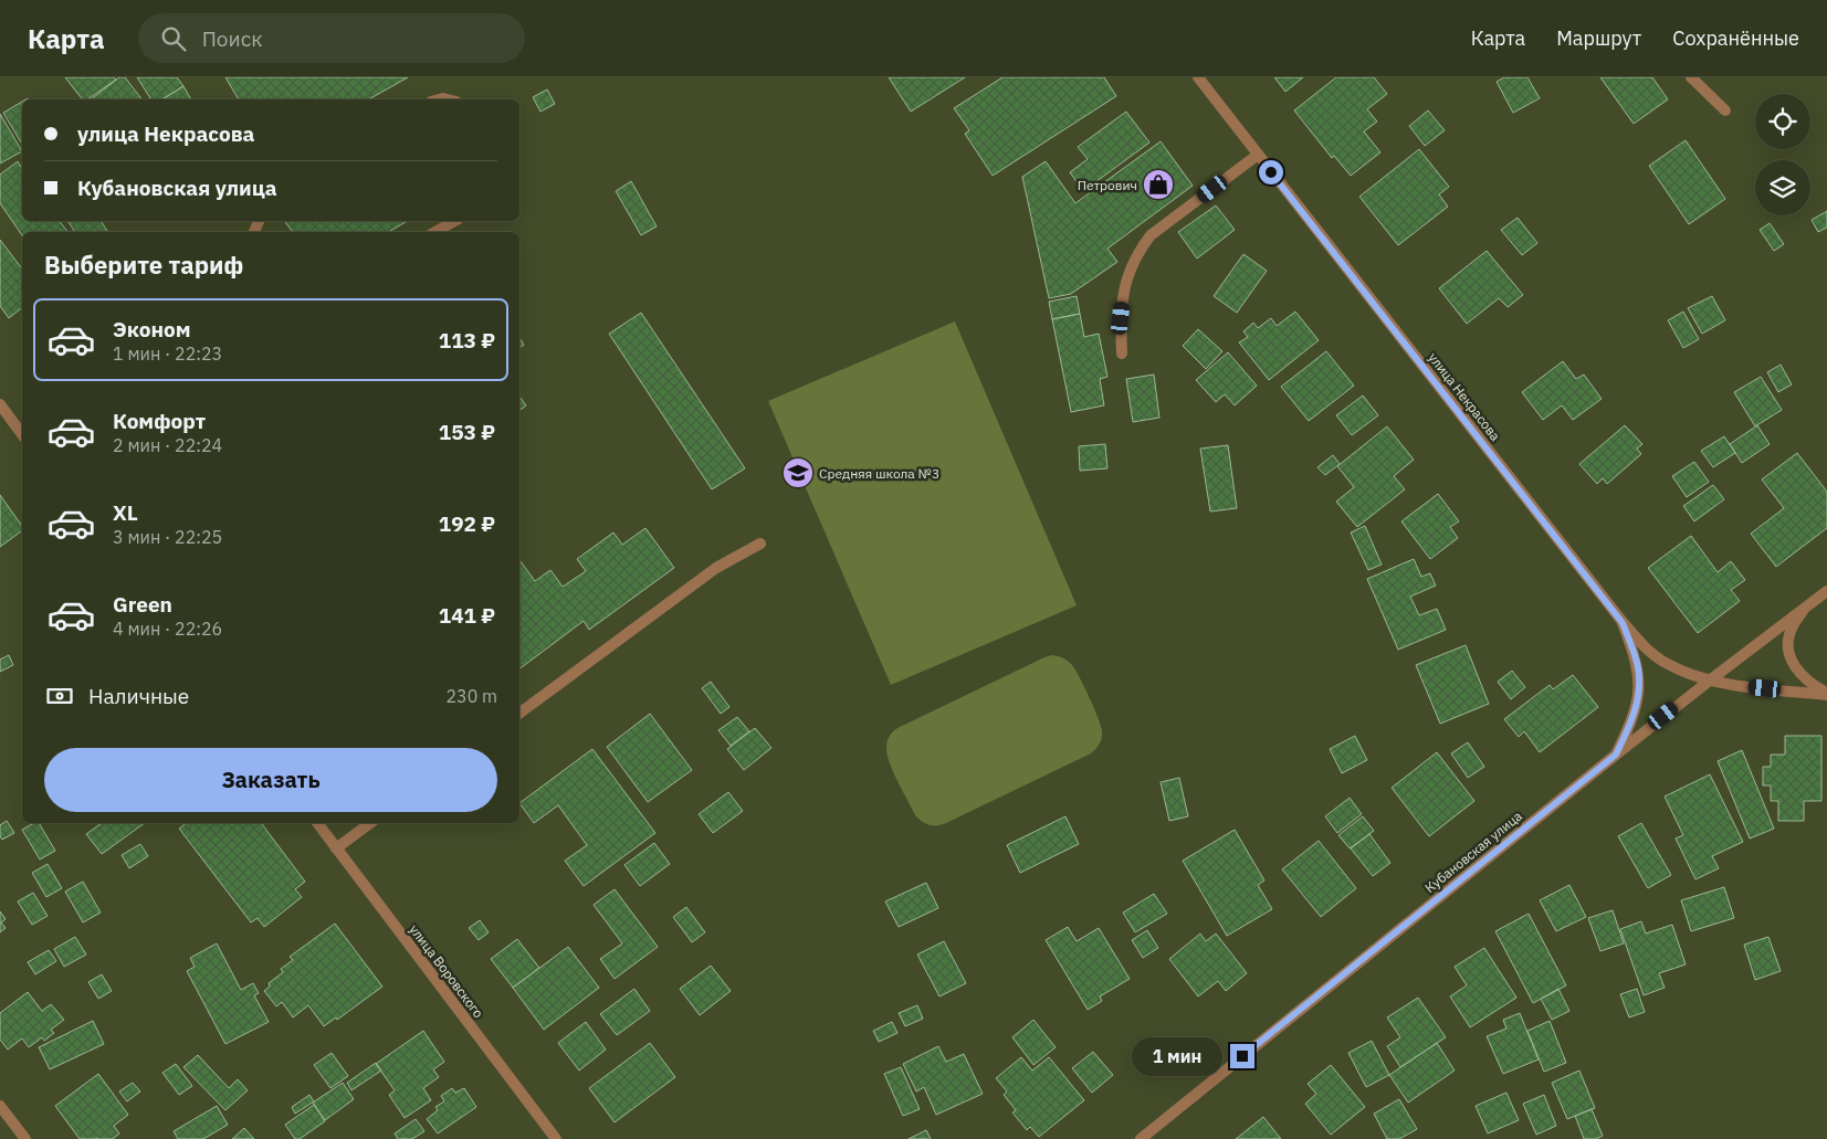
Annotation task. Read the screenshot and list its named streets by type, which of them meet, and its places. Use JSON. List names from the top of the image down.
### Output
{
  "streets": {
    "street": ["улица Некрасова", "Кубановская улица", "улица Воровского"]
  },
  "crossings": [
    ["улица Некрасова", "Кубановская улица"]
  ],
  "places": {
    "shop": ["Петрович"],
    "school or university": ["Средняя школа №3"]
  },
  "page": {
    "header": "Карта",
    "search": "Поиск",
    "nav": ["Карта", "Маршрут", "Сохранённые"],
    "banner": ["улица Некрасова", "Кубановская улица"],
    "heading": "Выберите тариф",
    "list": [
      {
        "name": "Эконом",
        "note": "1 мин · 22:23",
        "value": "113 ₽"
      },
      {
        "name": "Комфорт",
        "note": "2 мин · 22:24",
        "value": "153 ₽"
      },
      {
        "name": "XL",
        "note": "3 мин · 22:25",
        "value": "192 ₽"
      },
      {
        "name": "Green",
        "note": "4 мин · 22:26",
        "value": "141 ₽"
      }
    ],
    "pay": ["Наличные", "230 m"],
    "buttons": "Заказать",
    "bubble": "1 мин"
  }
}
